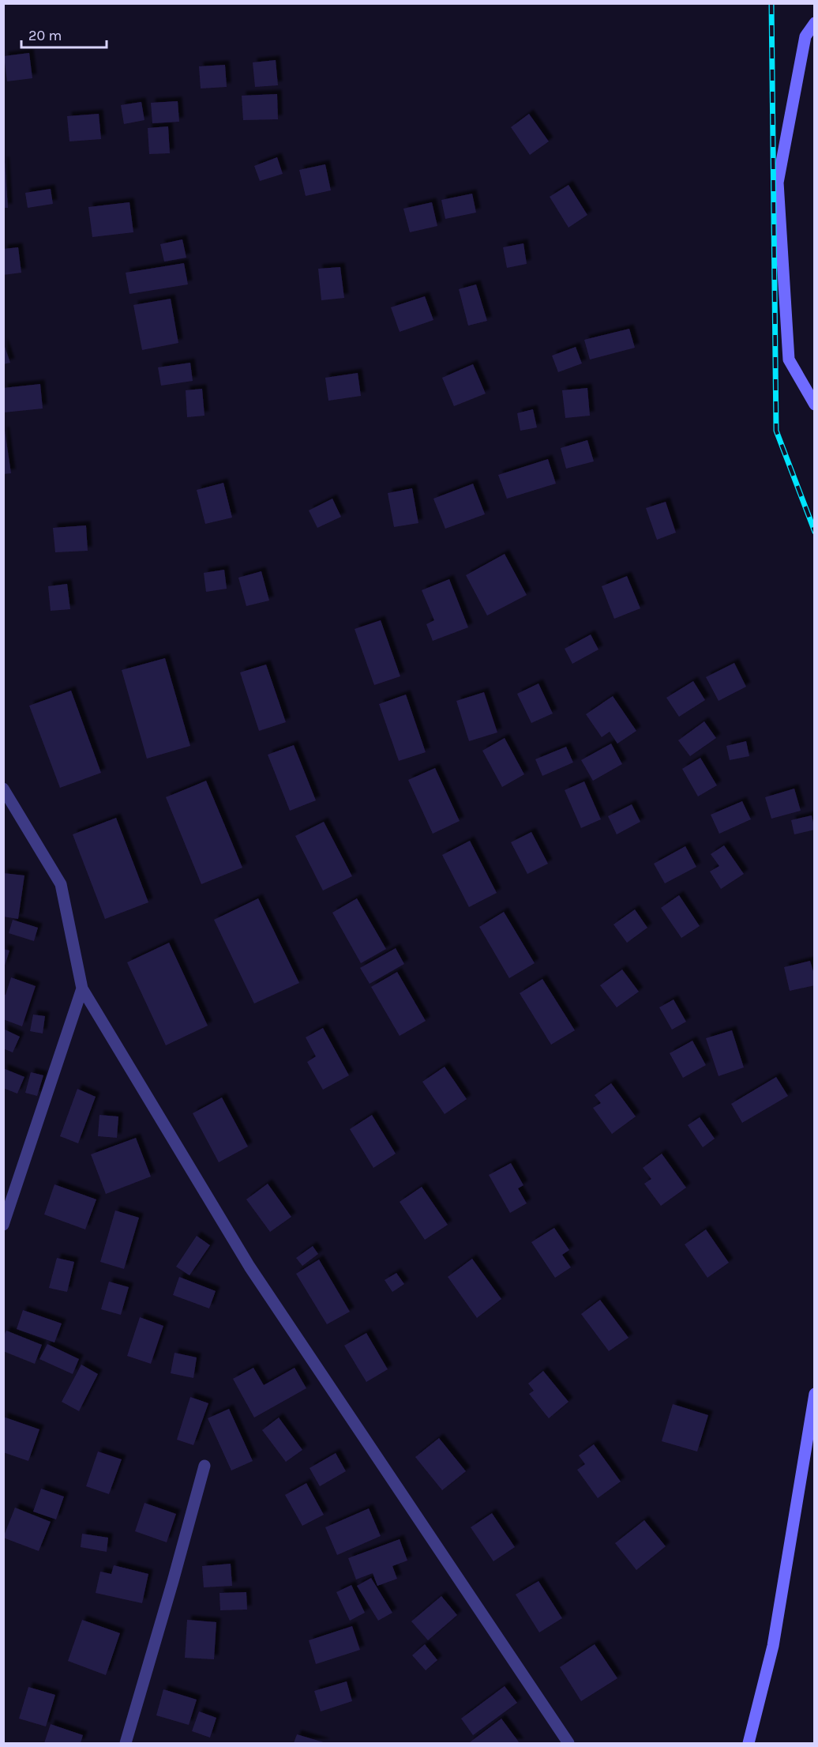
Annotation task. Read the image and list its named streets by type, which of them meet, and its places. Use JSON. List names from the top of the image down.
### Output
{
  "scale_bar": "20 m"
}
